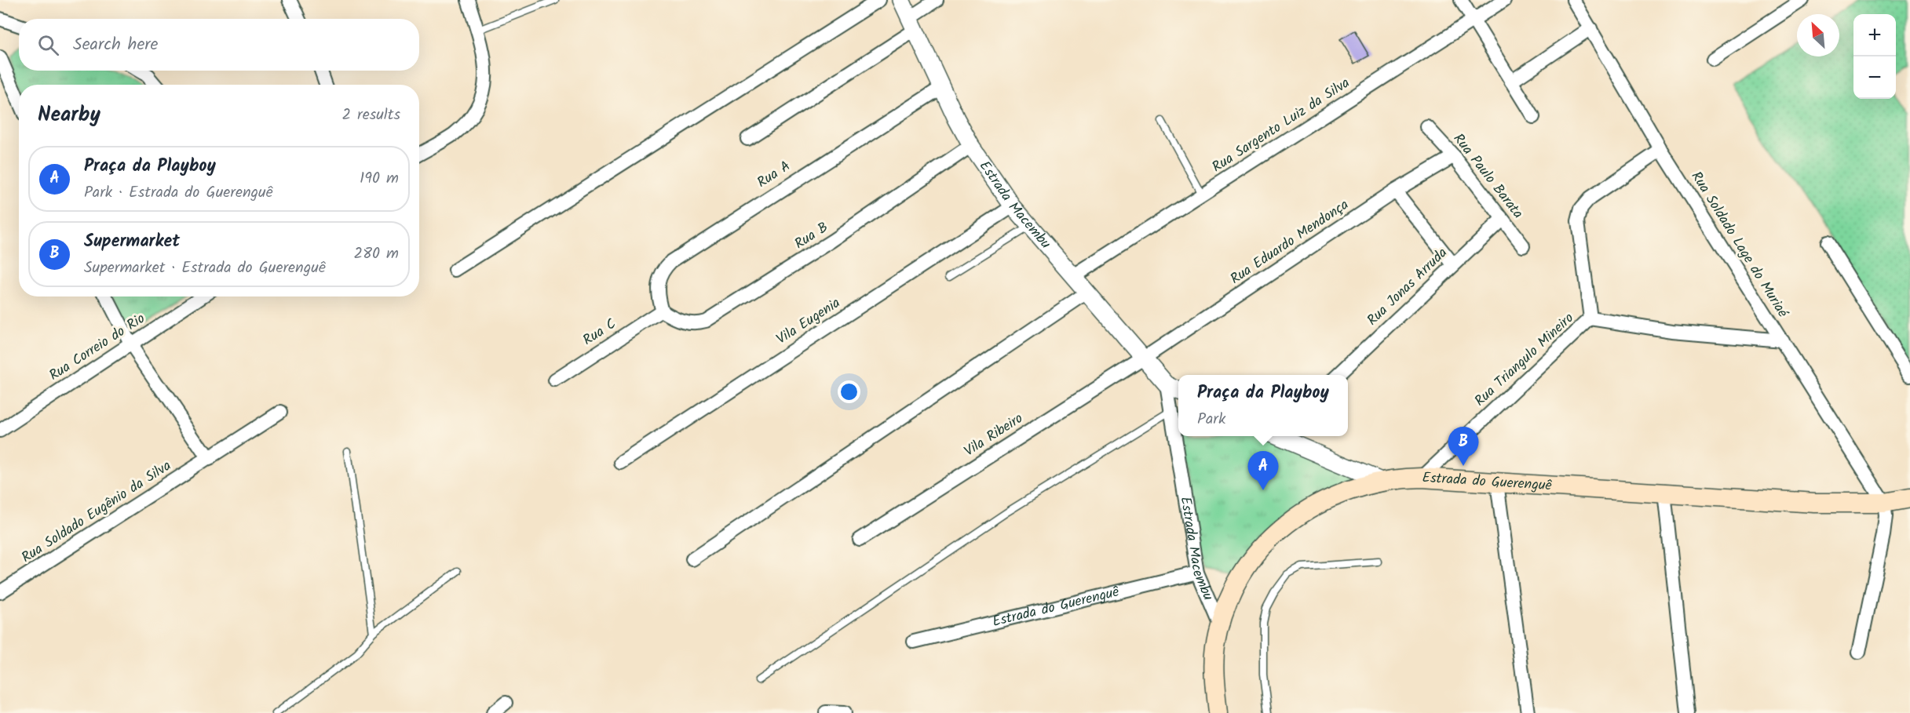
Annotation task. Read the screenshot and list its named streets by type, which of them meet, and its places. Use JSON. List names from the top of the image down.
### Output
{
  "streets": {
    "main road": ["Estrada do Guerenguê"],
    "street": [
      "Rua Sargento Luiz da Silva",
      "Rua A",
      "Rua Paulo Barata",
      "Estrada Macembu",
      "Rua B",
      "Rua Eduardo Mendonça",
      "Rua Soldado Lage do Muriaé",
      "Rua Jonas Arruda",
      "Vila Eugenia",
      "Rua C",
      "Rua Correio do Rio",
      "Rua Triangulo Mineiro",
      "Vila Ribeiro",
      "Rua Soldado Eugênio da Silva"
    ]
  },
  "crossings": [
    ["Rua Sargento Luiz da Silva", "Estrada Macembu"],
    ["Rua A", "Estrada Macembu"],
    ["Rua A", "Rua B"],
    ["Rua A", "Rua C"],
    ["Rua Paulo Barata", "Rua Eduardo Mendonça"],
    ["Rua Paulo Barata", "Rua Jonas Arruda"],
    ["Estrada Macembu", "Rua B"],
    ["Estrada Macembu", "Rua Eduardo Mendonça"],
    ["Estrada Macembu", "Vila Eugenia"],
    ["Estrada Macembu", "Vila Ribeiro"],
    ["Estrada Macembu", "Estrada do Guerenguê"],
    ["Rua B", "Rua C"],
    ["Rua Eduardo Mendonça", "Vila Ribeiro"],
    ["Rua Soldado Lage do Muriaé", "Rua Triangulo Mineiro"],
    ["Rua Soldado Lage do Muriaé", "Estrada do Guerenguê"],
    ["Rua Triangulo Mineiro", "Estrada do Guerenguê"]
  ],
  "north": "top left",
  "page": {
    "map_buttons": ["+", "−"],
    "search": "Search here",
    "heading": ["Nearby", "2 results"],
    "list": [
      {
        "mark": "A",
        "name": "Praça da Playboy",
        "note": "Park · Estrada do Guerenguê",
        "value": "190 m"
      },
      {
        "mark": "B",
        "name": "Supermarket",
        "note": "Supermarket · Estrada do Guerenguê",
        "value": "280 m"
      }
    ],
    "popup": ["Praça da Playboy", "Park"],
    "pins": ["B", "A"]
  }
}
